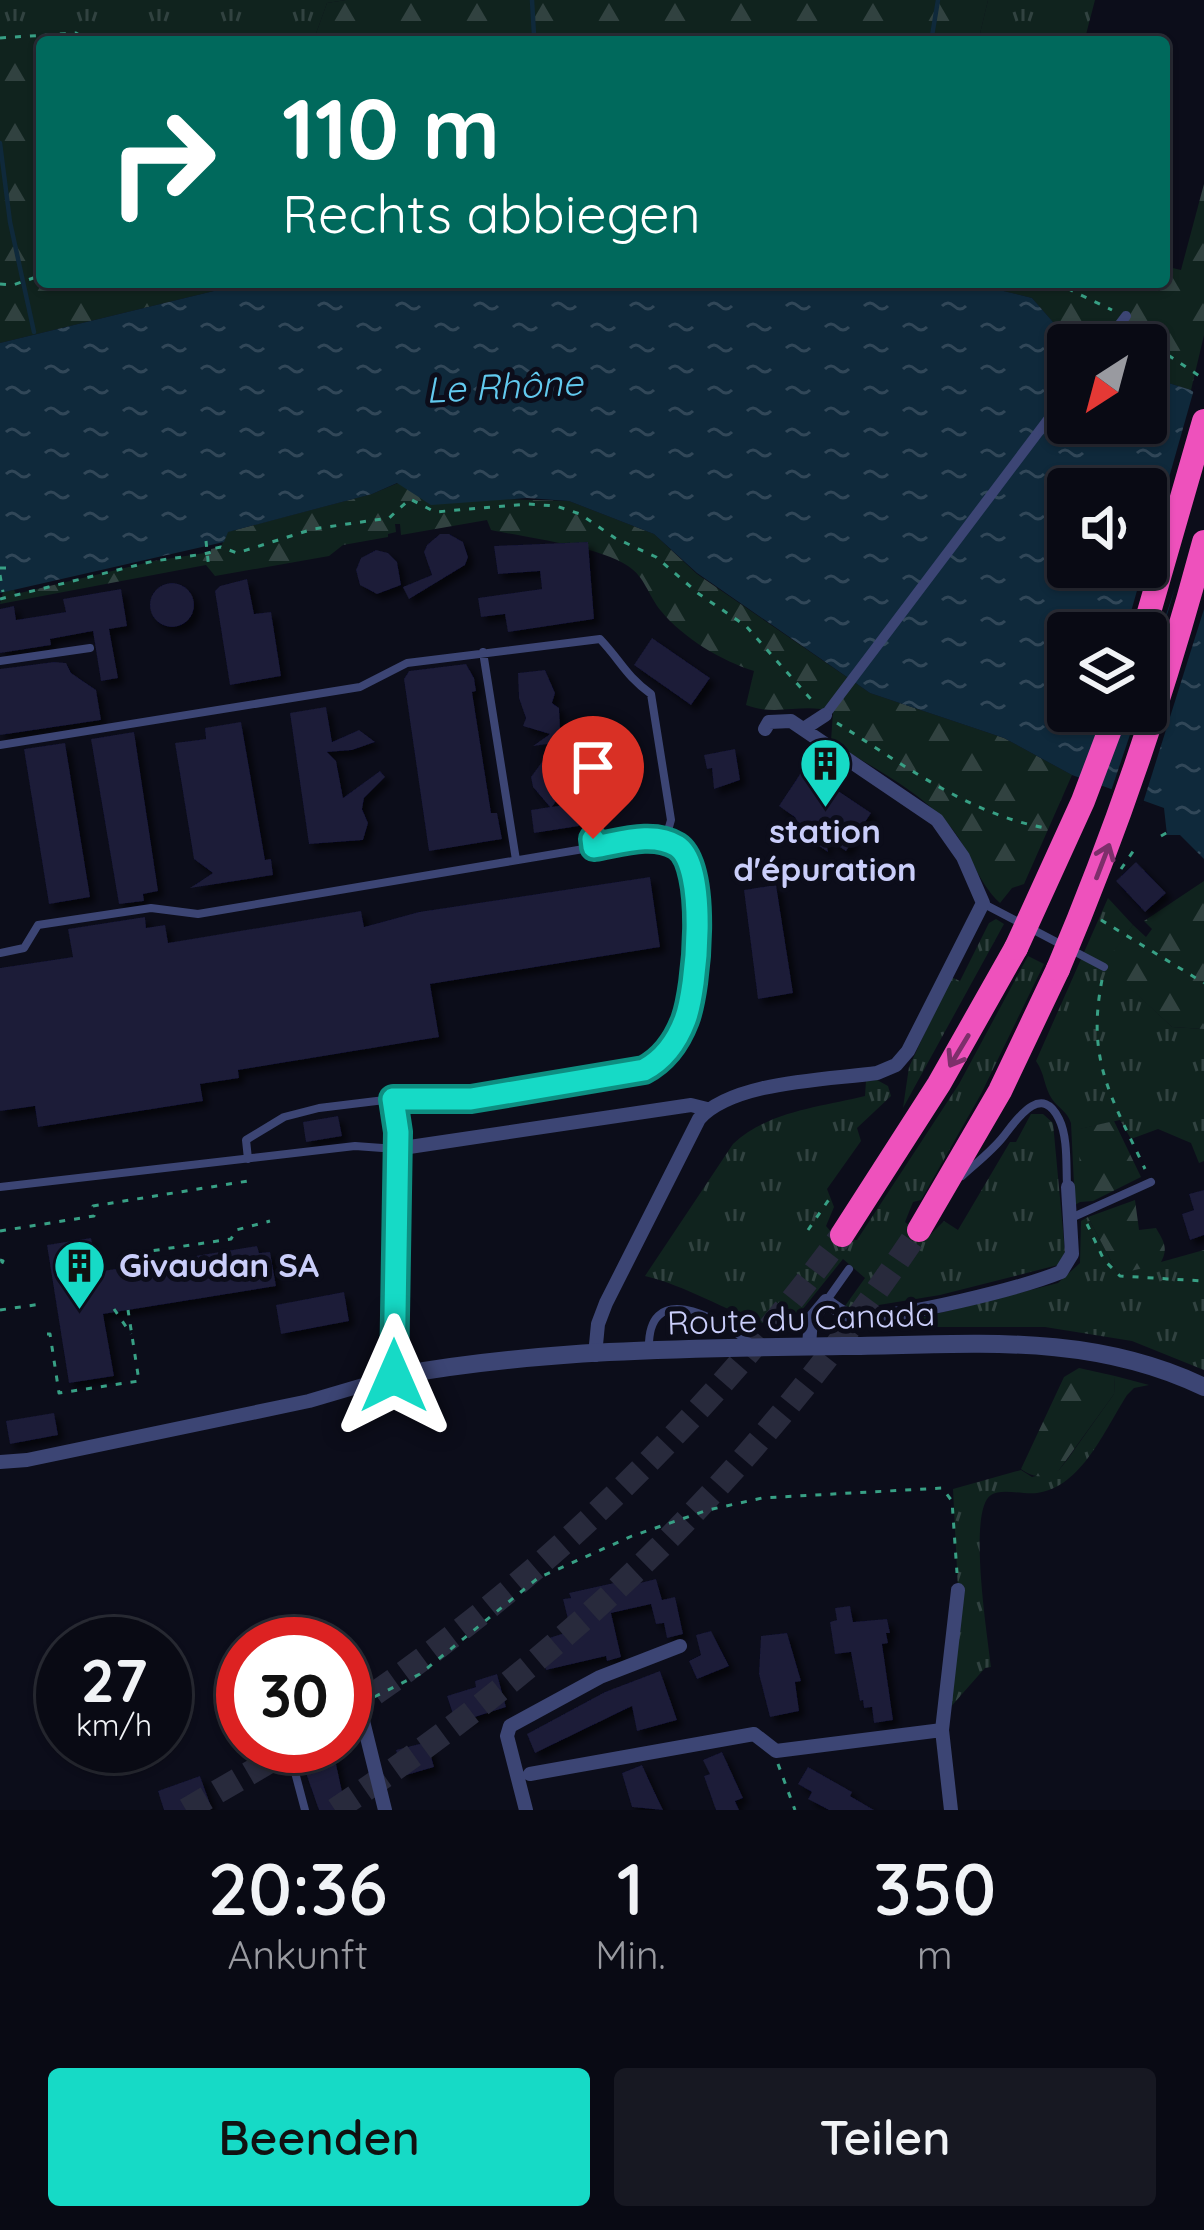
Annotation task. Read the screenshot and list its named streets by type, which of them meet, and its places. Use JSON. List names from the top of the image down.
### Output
{
  "streets": {
    "street": ["Route du Canada"]
  },
  "water": ["Le Rhône"],
  "places": {
    "building": ["station d'épuration", "Givaudan SA"]
  },
  "north": "bottom left",
  "page": {
    "turn": ["110 m", "Rechts abbiegen"],
    "speed": "27 km/h",
    "limit": "30",
    "eta": [
      "20:36",
      "Ankunft",
      "1",
      "Min.",
      "350",
      "m"
    ],
    "buttons": ["Beenden", "Teilen"]
  }
}
